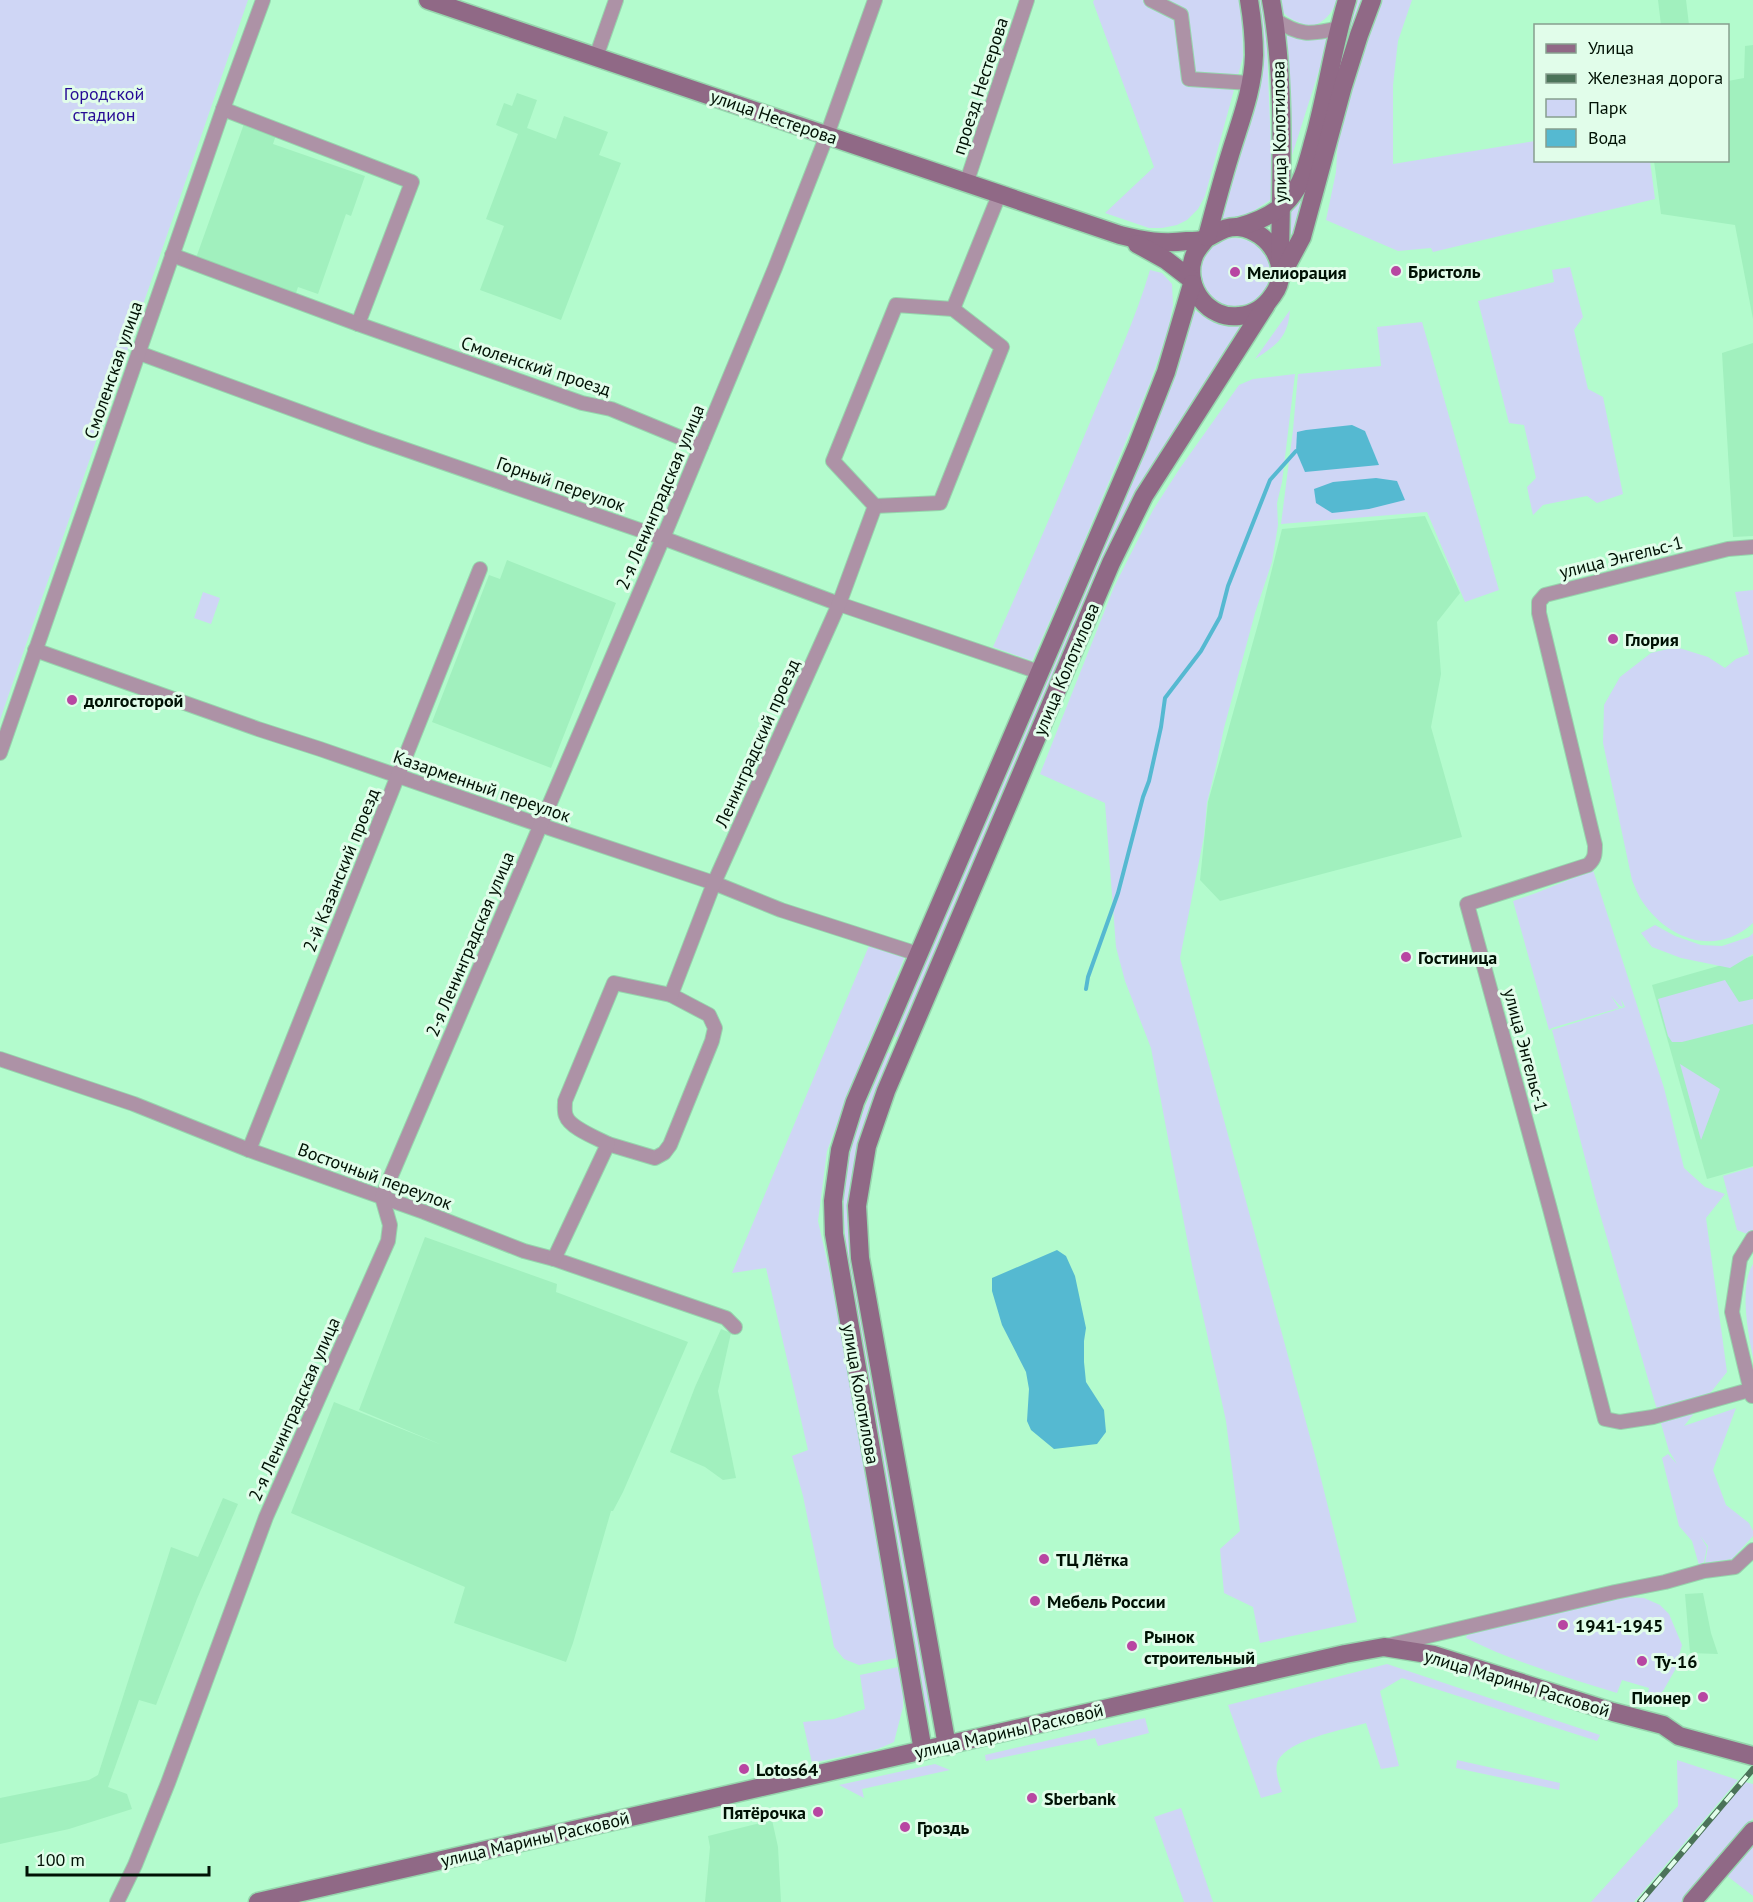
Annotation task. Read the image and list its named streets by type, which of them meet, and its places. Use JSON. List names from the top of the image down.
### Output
{
  "streets": {
    "main road": ["улица Нестерова", "улица Колотилова", "улица Марины Расковой"],
    "street": [
      "проезд Нестерова",
      "Смоленский проезд",
      "Смоленская улица",
      "Горный переулок",
      "2-я Ленинградская улица",
      "улица Энгельс-1",
      "Ленинградский проезд",
      "Казарменный переулок",
      "2-й Казанский проезд",
      "Восточный переулок"
    ]
  },
  "crossings": [
    ["проезд Нестерова", "улица Нестерова"],
    ["улица Нестерова", "улица Колотилова"],
    ["улица Нестерова", "2-я Ленинградская улица"],
    ["улица Колотилова", "Горный переулок"],
    ["улица Колотилова", "Казарменный переулок"],
    ["улица Колотилова", "улица Марины Расковой"],
    ["Смоленский проезд", "Смоленская улица"],
    ["Смоленский проезд", "2-я Ленинградская улица"],
    ["Смоленская улица", "Горный переулок"],
    ["Смоленская улица", "Казарменный переулок"],
    ["Горный переулок", "2-я Ленинградская улица"],
    ["Горный переулок", "Ленинградский проезд"],
    ["2-я Ленинградская улица", "Казарменный переулок"],
    ["2-я Ленинградская улица", "Восточный переулок"],
    ["Ленинградский проезд", "Казарменный переулок"],
    ["Казарменный переулок", "2-й Казанский проезд"],
    ["2-й Казанский проезд", "Восточный переулок"]
  ],
  "parks": ["Городской стадион"],
  "places": [
    "Бристоль",
    "Мелиорация",
    "Глория",
    "долгосторой",
    "Гостиница",
    "ТЦ Лётка",
    "Мебель России",
    "1941-1945",
    "Рынок строительный",
    "Ту-16",
    "Пионер",
    "Lotos64",
    "Sberbank",
    "Пятёрочка",
    "Гроздь"
  ],
  "legend": [
    "Улица",
    "Железная дорога",
    "Парк",
    "Вода"
  ],
  "scale_bar": "100 m"
}
